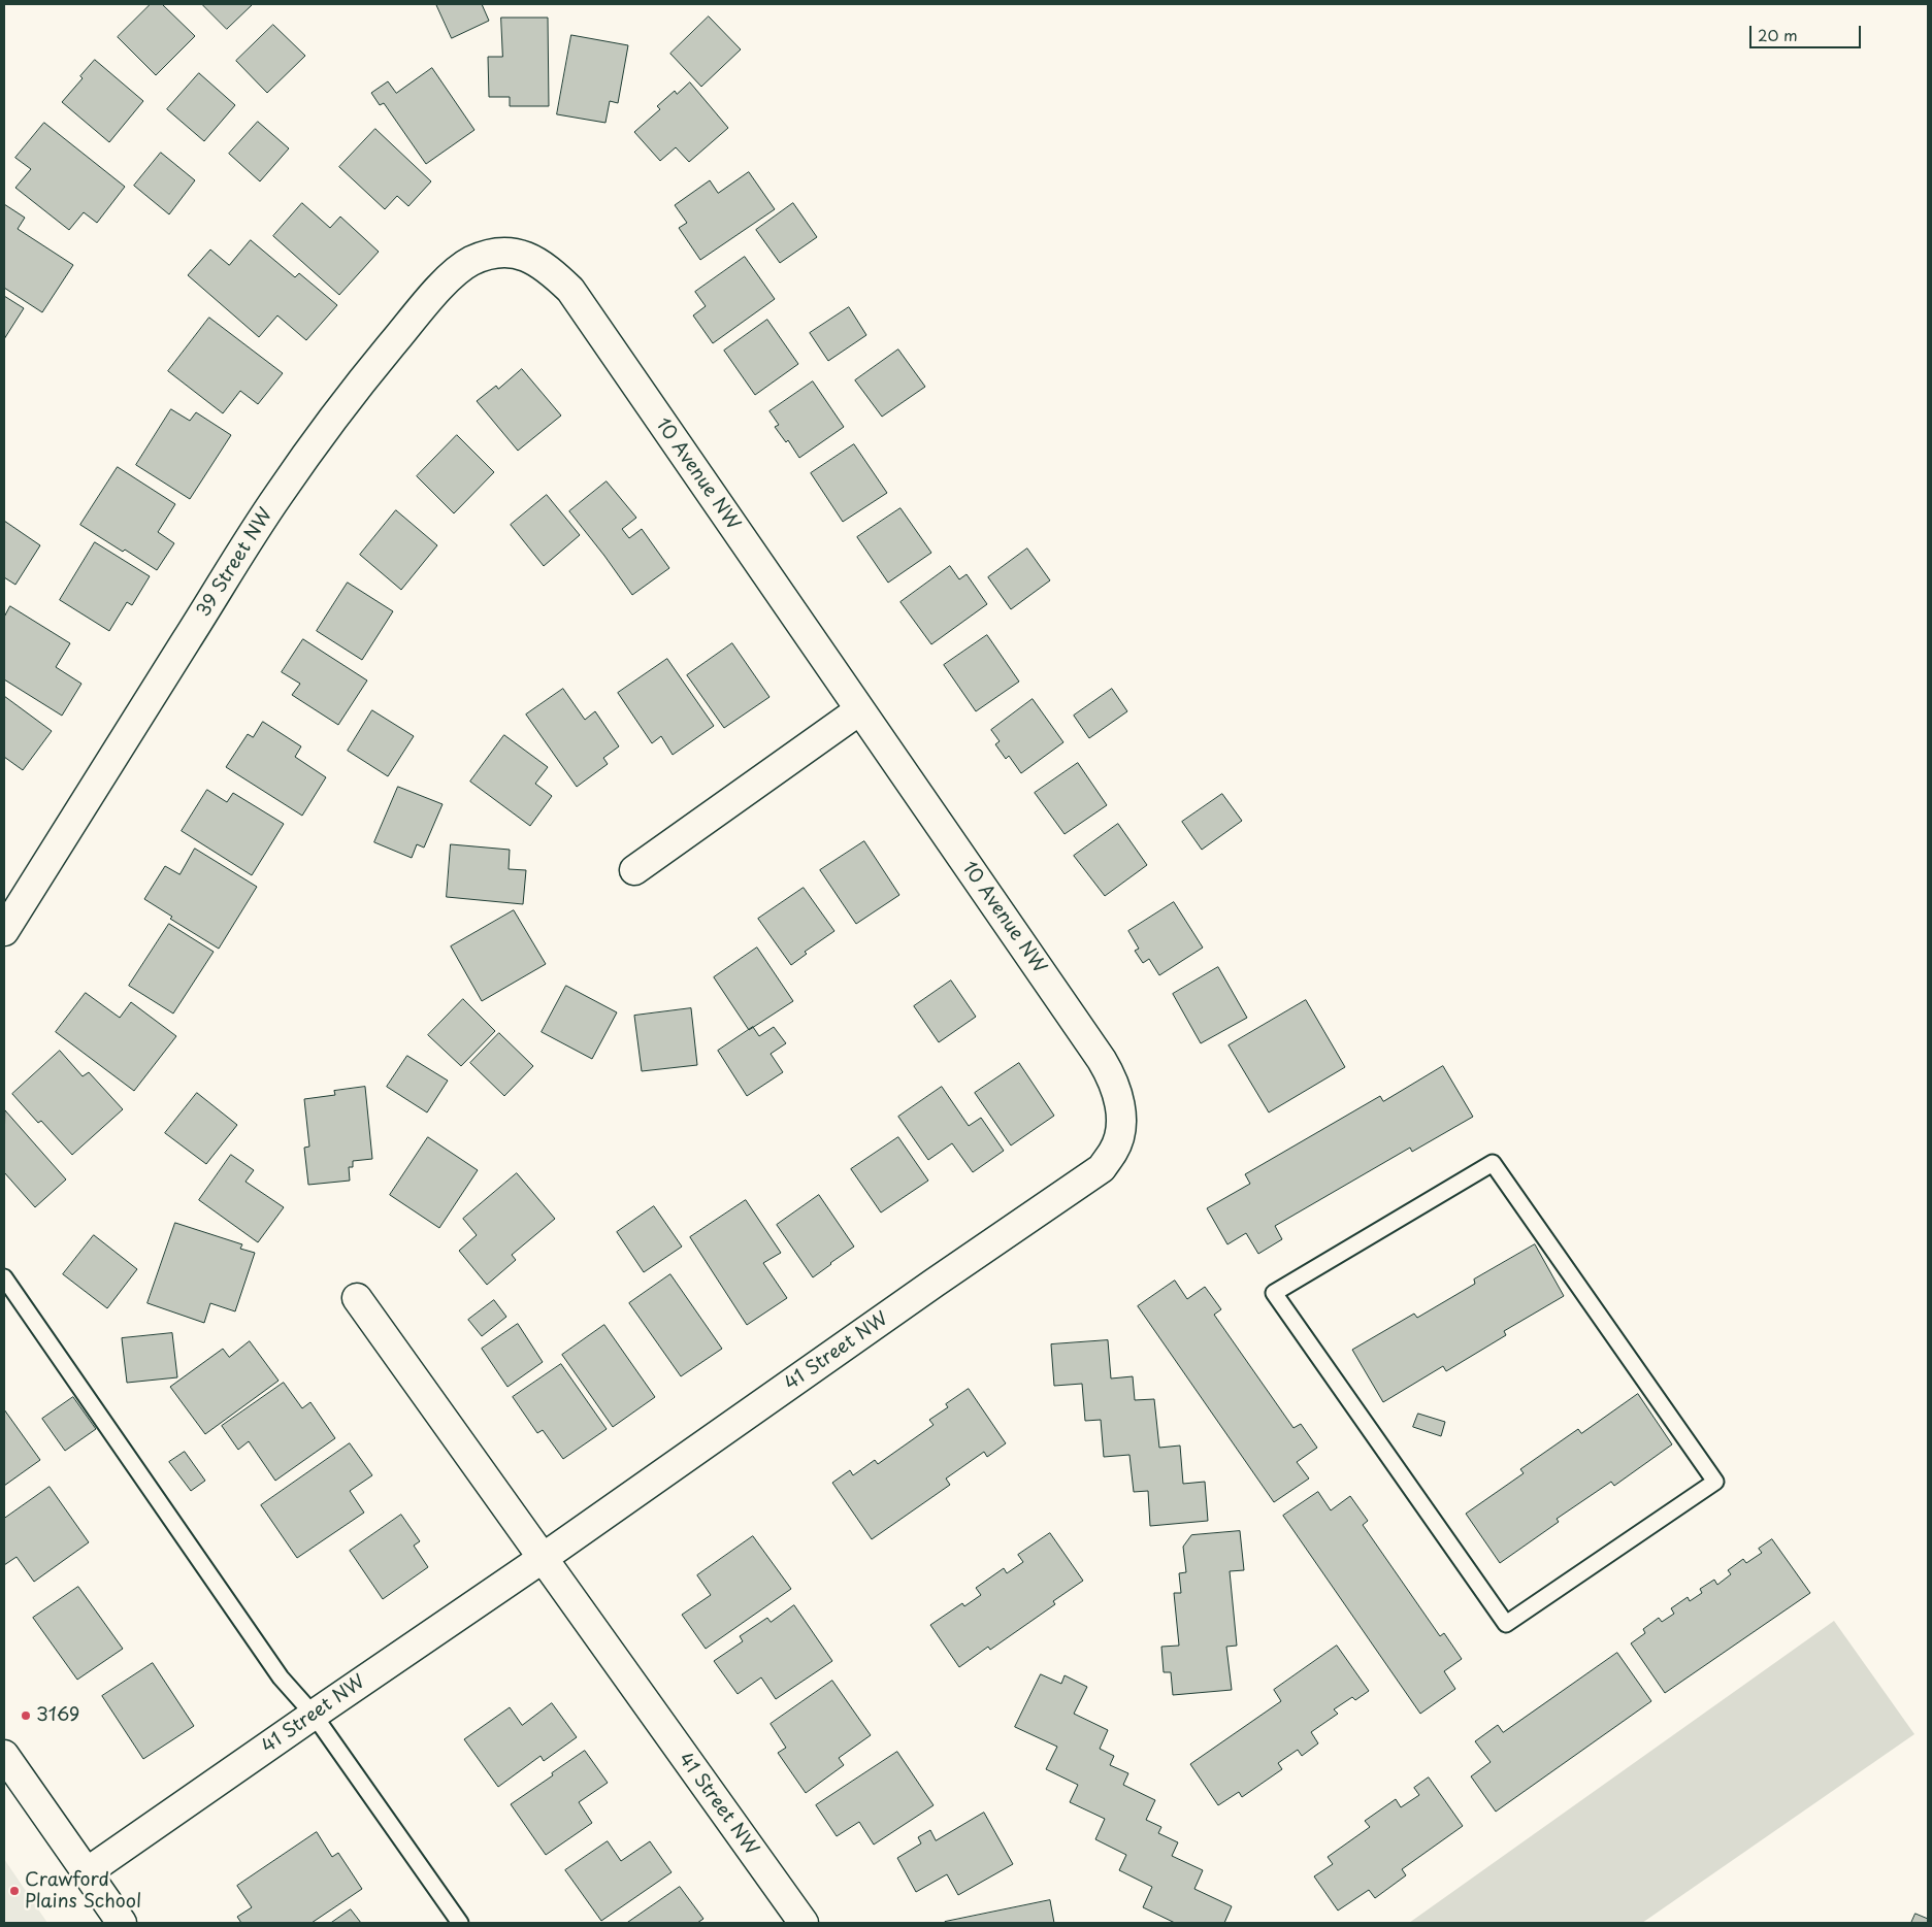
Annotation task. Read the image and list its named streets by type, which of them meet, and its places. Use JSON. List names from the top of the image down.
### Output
{
  "streets": {
    "street": ["10 Avenue NW", "39 Street NW", "41 Street NW"]
  },
  "crossings": [
    ["10 Avenue NW", "39 Street NW"],
    ["10 Avenue NW", "41 Street NW"]
  ],
  "places": ["3169", "Crawford Plains School"],
  "scale_bar": "20 m"
}
